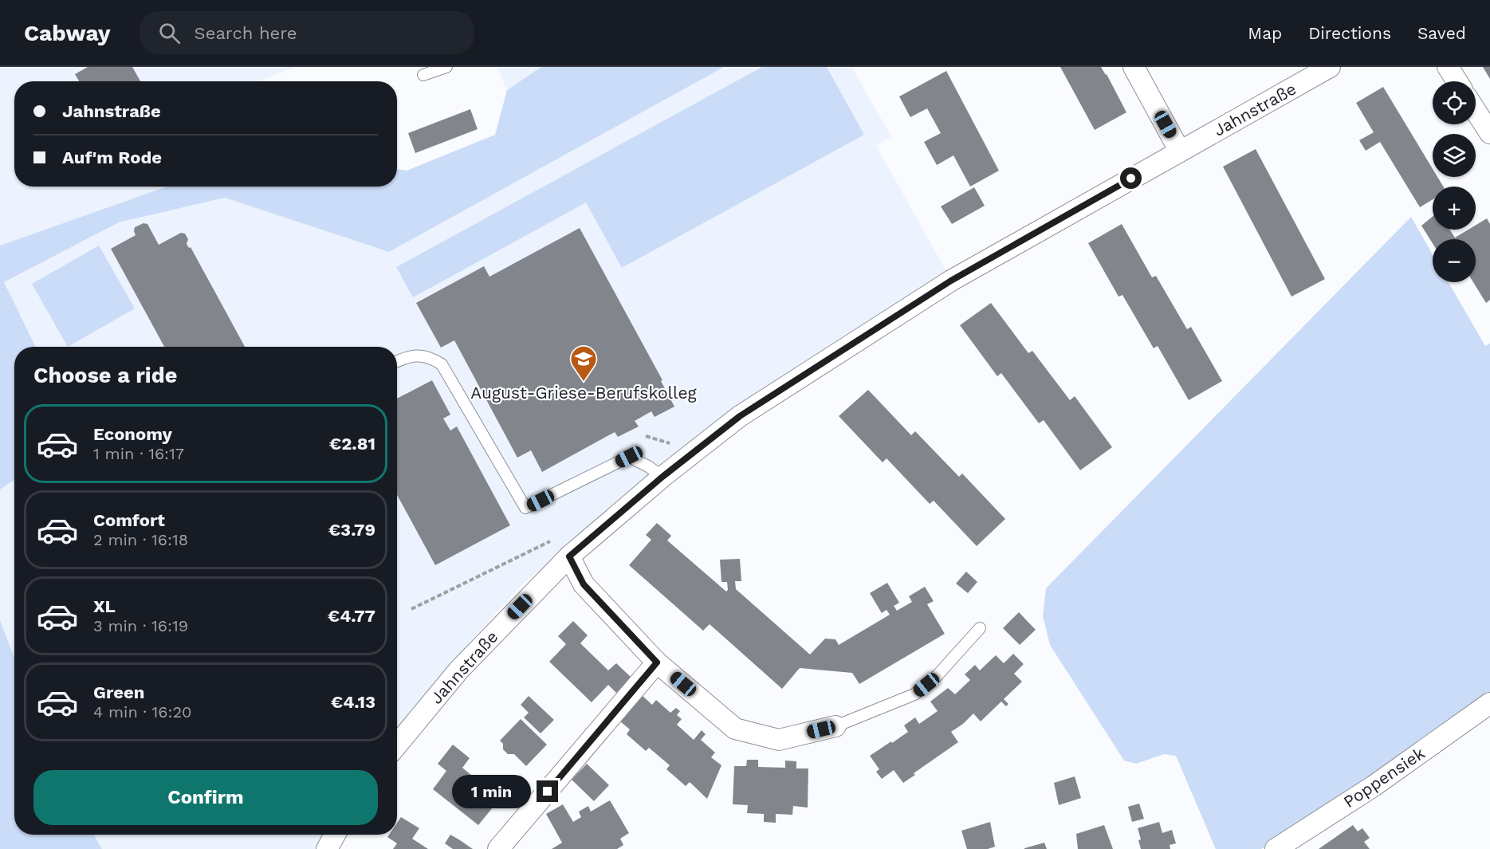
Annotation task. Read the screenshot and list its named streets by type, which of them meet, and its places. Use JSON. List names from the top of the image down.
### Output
{
  "streets": {
    "street": ["Jahnstraße", "Poppensiek"]
  },
  "places": {
    "school or university": ["August-Griese-Berufskolleg"]
  },
  "page": {
    "header": "Cabway",
    "search": "Search here",
    "nav": ["Map", "Directions", "Saved"],
    "map_buttons": ["+", "−"],
    "banner": ["Jahnstraße", "Auf'm Rode"],
    "heading": "Choose a ride",
    "list": [
      {
        "name": "Economy",
        "note": "1 min · 16:17",
        "value": "€2.81"
      },
      {
        "name": "Comfort",
        "note": "2 min · 16:18",
        "value": "€3.79"
      },
      {
        "name": "XL",
        "note": "3 min · 16:19",
        "value": "€4.77"
      },
      {
        "name": "Green",
        "note": "4 min · 16:20",
        "value": "€4.13"
      }
    ],
    "buttons": "Confirm",
    "bubble": "1 min"
  }
}
